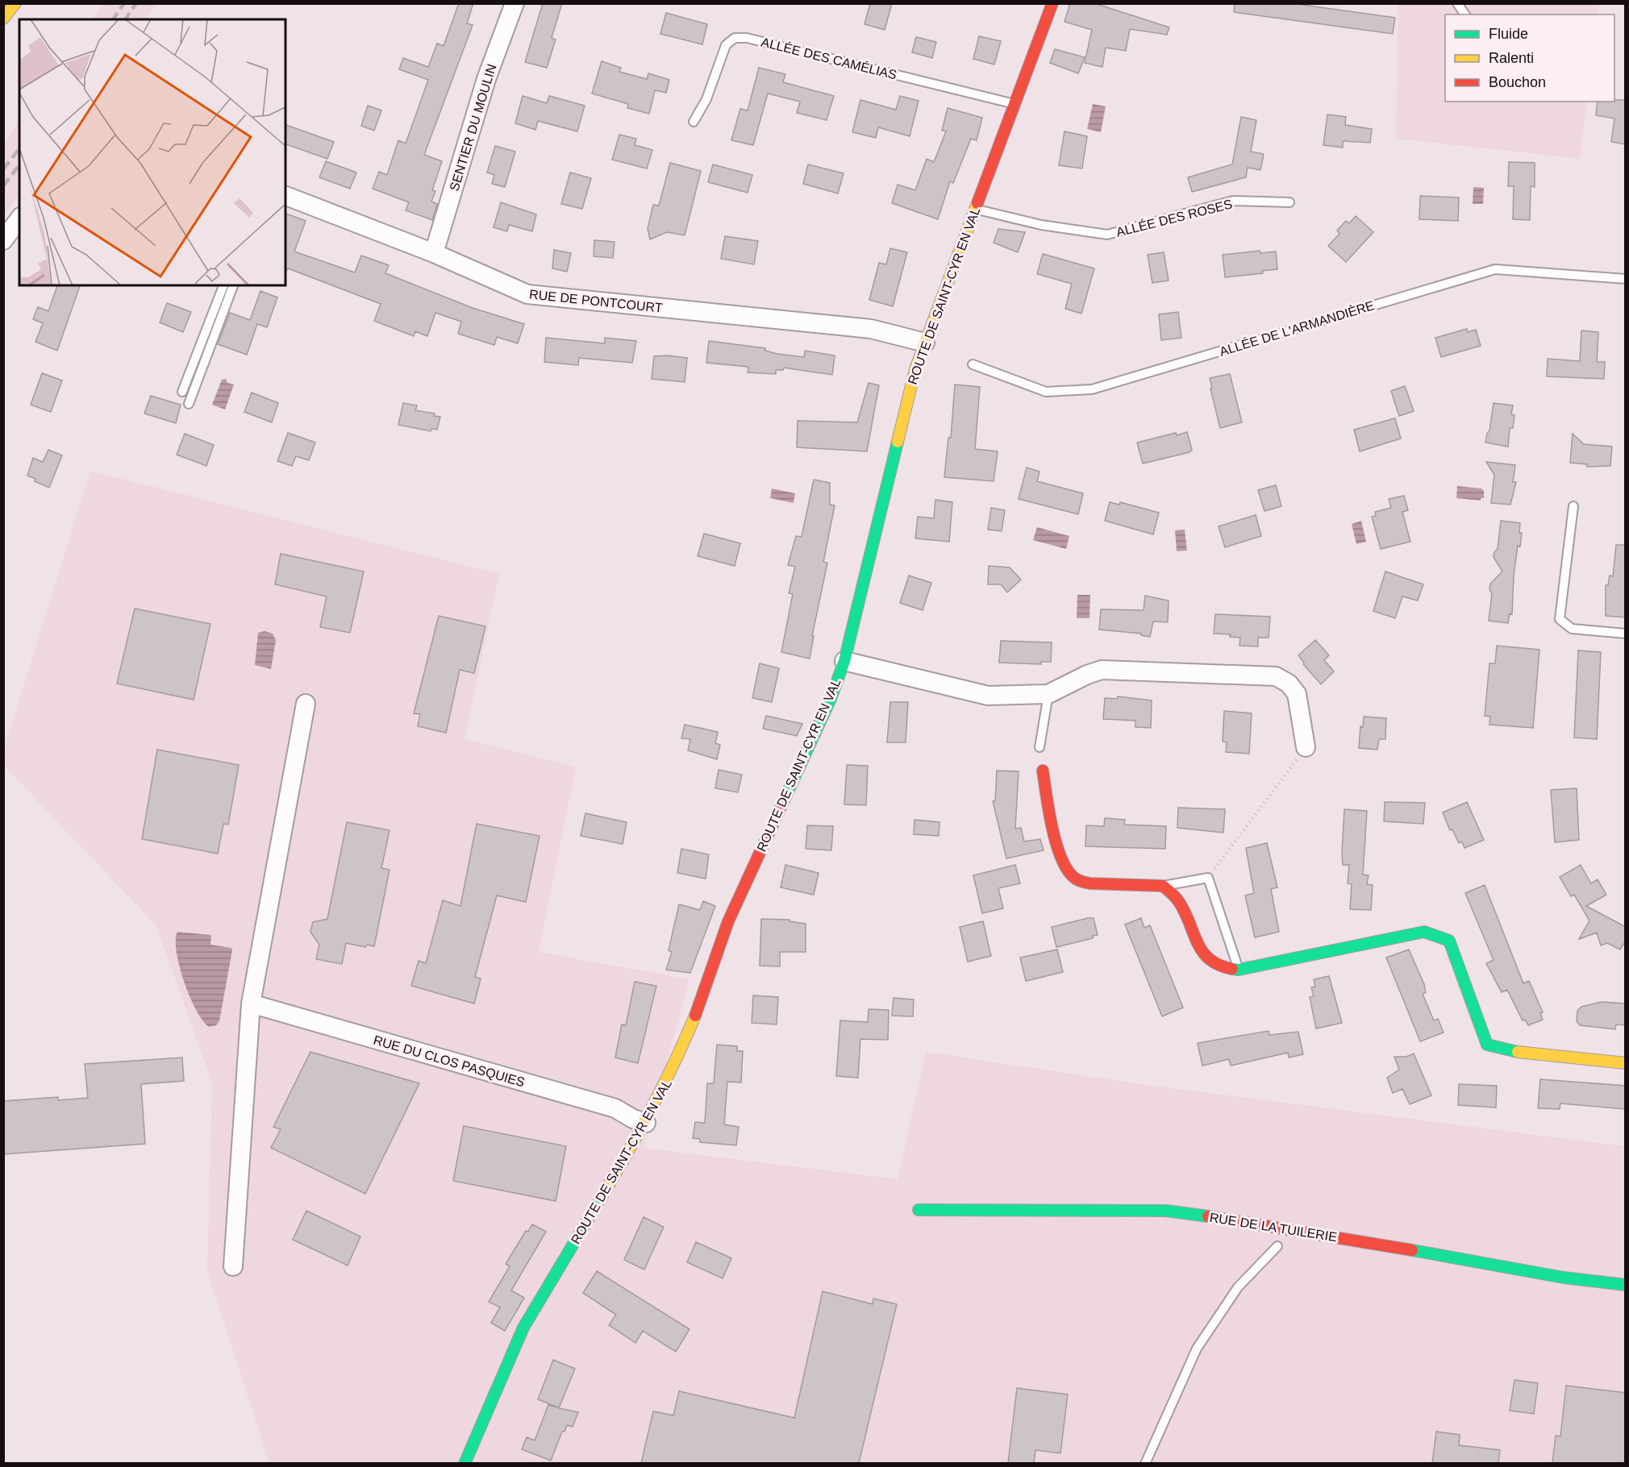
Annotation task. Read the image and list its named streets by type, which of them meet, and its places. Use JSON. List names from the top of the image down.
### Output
{
  "streets": {
    "street": [
      "SENTIER DU MOULIN",
      "ROUTE DE SAINT-CYR EN VAL",
      "RUE DE PONTCOURT",
      "RUE DU CLOS PASQUIES",
      "RUE DE LA TUILERIE"
    ],
    "lane": ["ALLÉE DES CAMÉLIAS", "ALLÉE DES ROSES", "ALLÉE DE L'ARMANDIÈRE"]
  },
  "crossings": [
    ["ALLÉE DES CAMÉLIAS", "ROUTE DE SAINT-CYR EN VAL"],
    ["SENTIER DU MOULIN", "RUE DE PONTCOURT"],
    ["ALLÉE DES ROSES", "ROUTE DE SAINT-CYR EN VAL"],
    ["ROUTE DE SAINT-CYR EN VAL", "RUE DE PONTCOURT"],
    ["ROUTE DE SAINT-CYR EN VAL", "RUE DU CLOS PASQUIES"]
  ],
  "legend": ["Fluide", "Ralenti", "Bouchon"]
}
